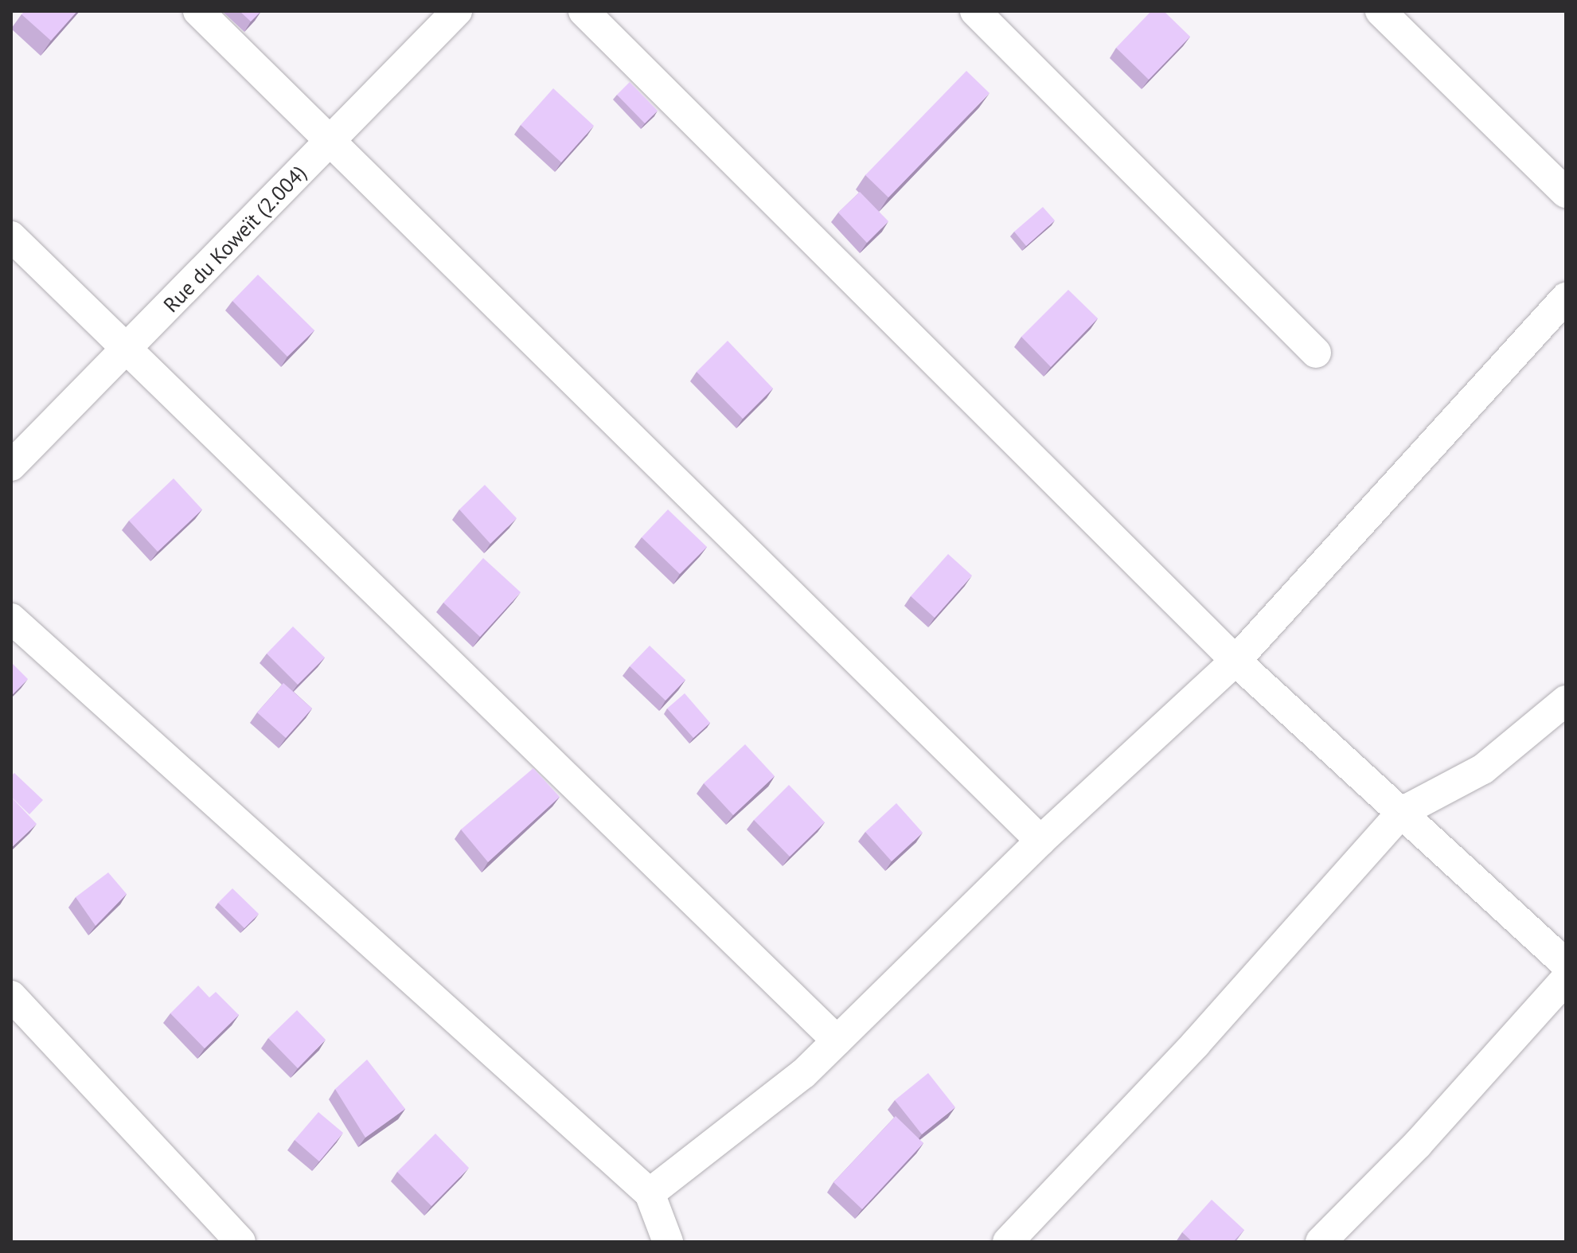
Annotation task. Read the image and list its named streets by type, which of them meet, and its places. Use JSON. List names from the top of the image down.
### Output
{
  "streets": {
    "street": ["Rue du Koweït (2.004)"]
  }
}
